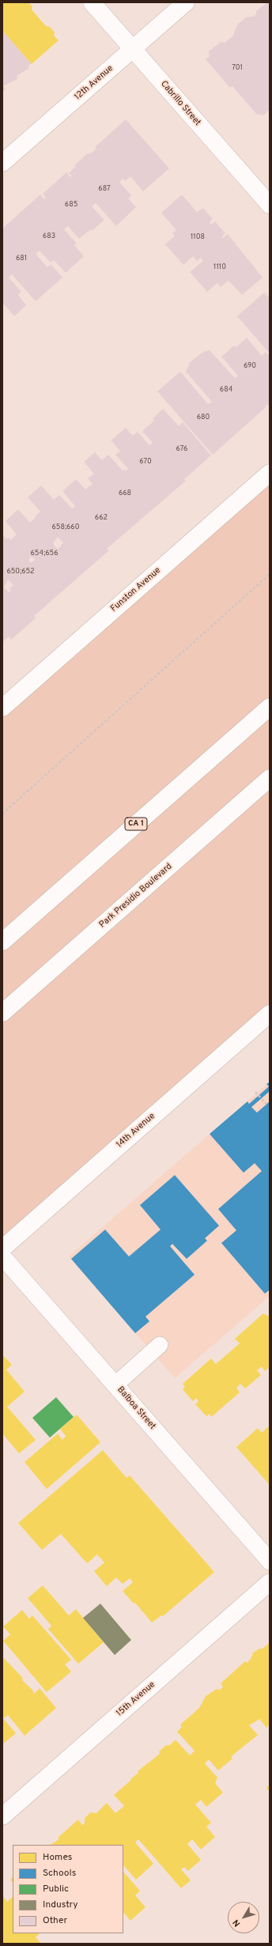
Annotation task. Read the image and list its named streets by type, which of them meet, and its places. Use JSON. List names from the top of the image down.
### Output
{
  "streets": {
    "main road": [
      "12th Avenue",
      "Cabrillo Street",
      "Funston Avenue",
      "CA 1",
      "Park Presidio Boulevard",
      "14th Avenue",
      "Balboa Street",
      "15th Avenue"
    ]
  },
  "crossings": [
    ["12th Avenue", "Cabrillo Street"]
  ],
  "house_numbers": [
    "701",
    "687",
    "685",
    "683",
    "1108",
    "681",
    "1110",
    "690",
    "684",
    "680",
    "676",
    "670",
    "668",
    "662",
    "658;660",
    "654;656",
    "650;652"
  ],
  "legend": [
    "Homes",
    "Schools",
    "Public",
    "Industry",
    "Other"
  ],
  "north": "bottom left"
}
